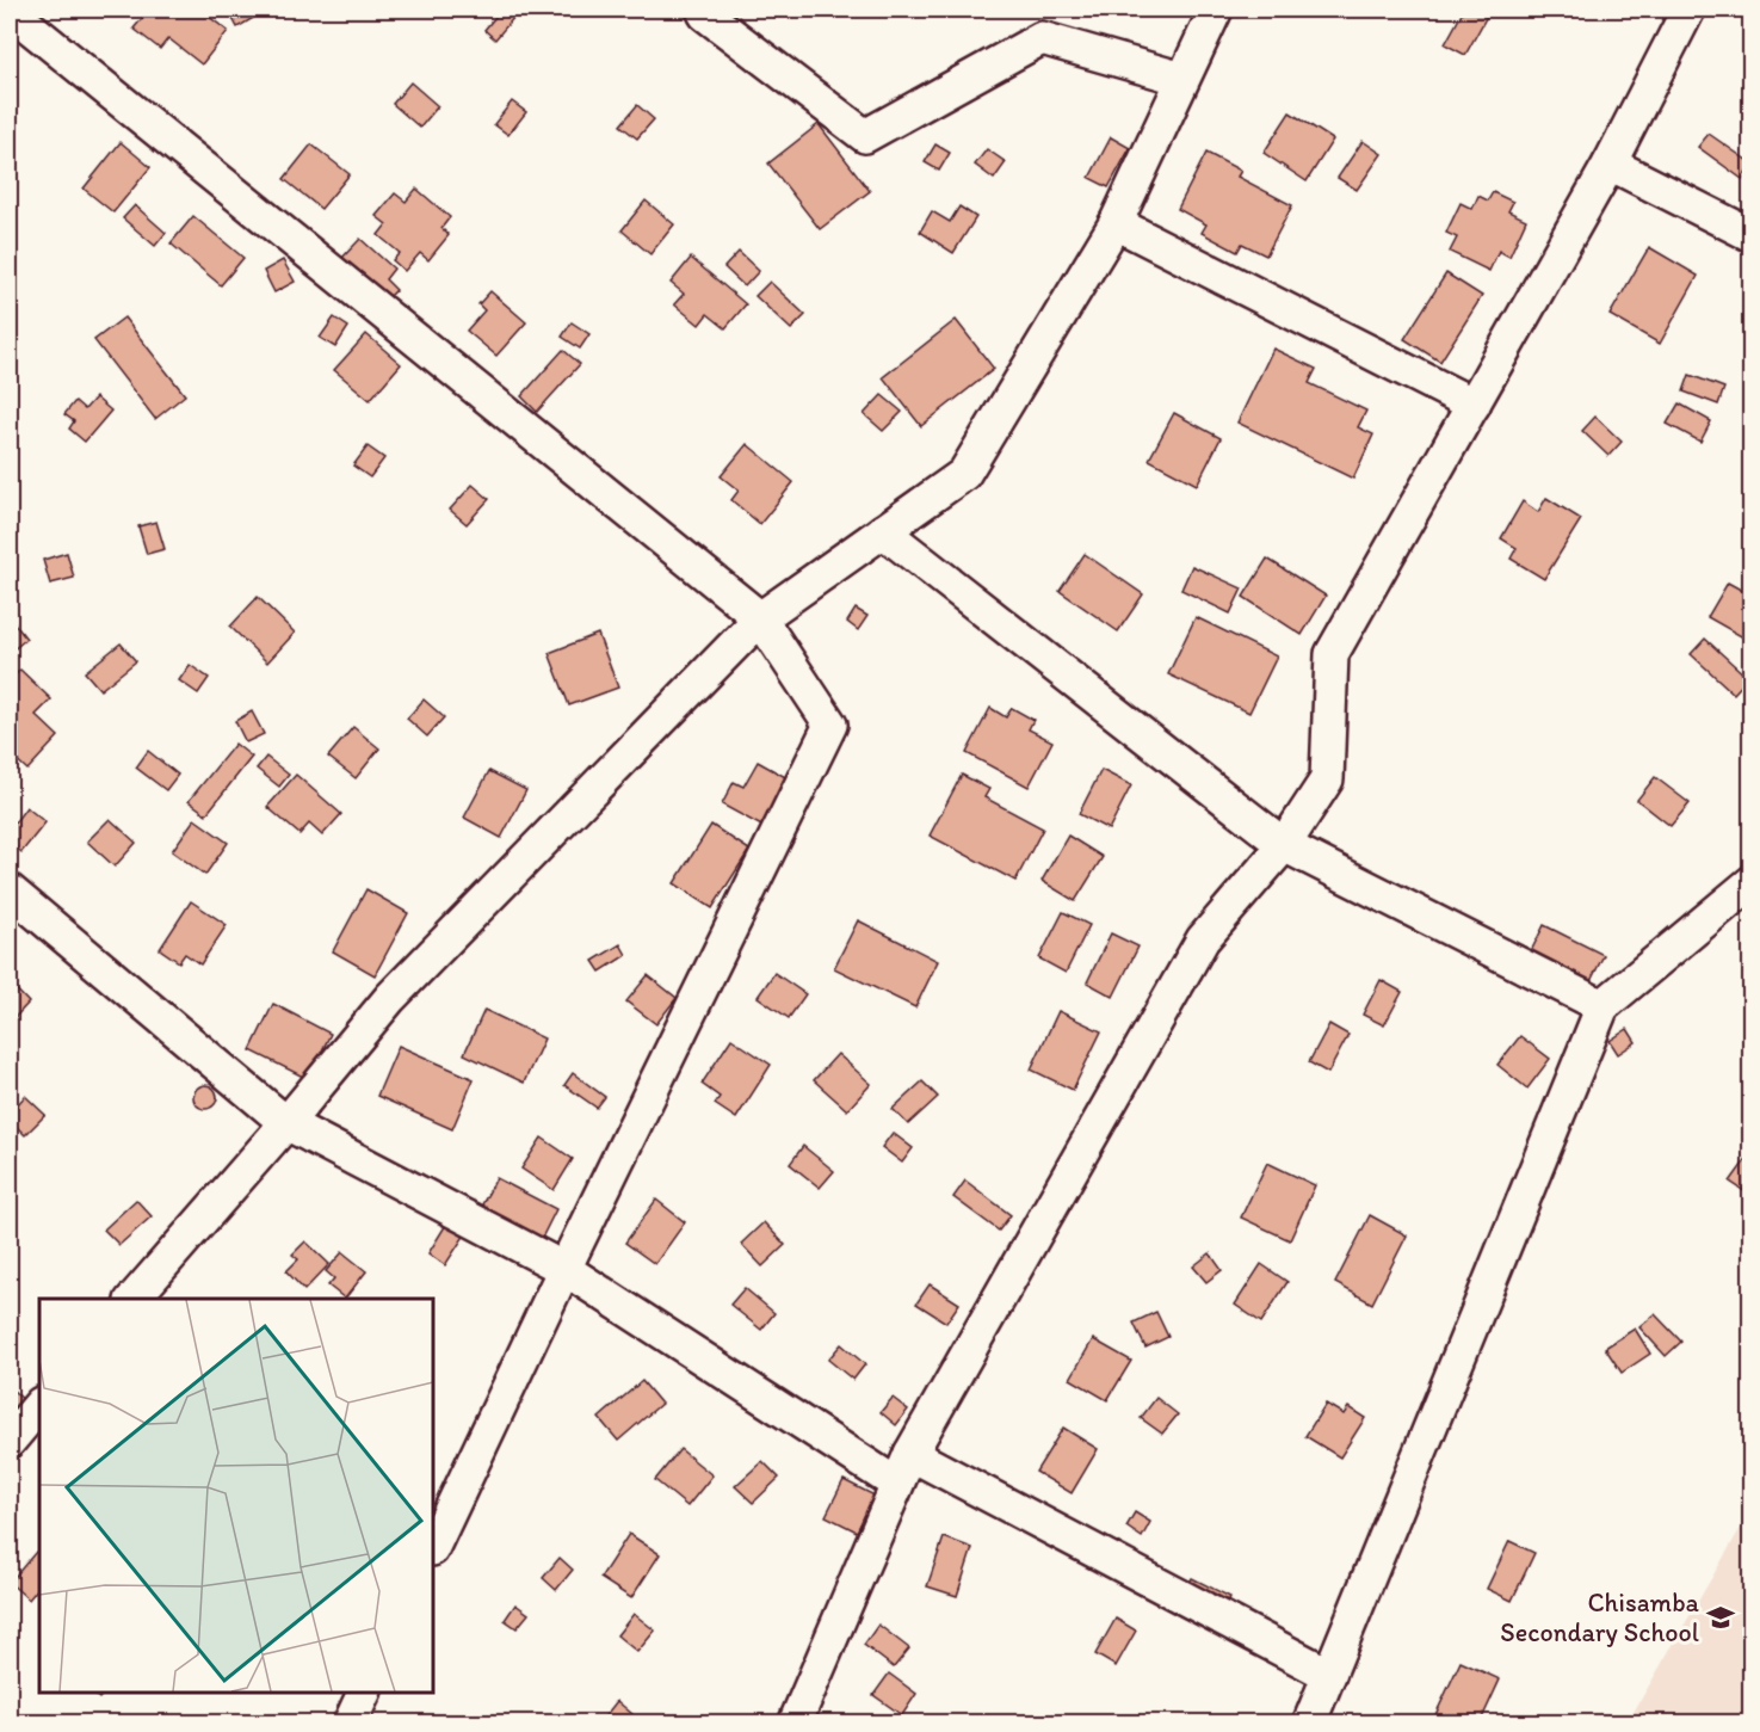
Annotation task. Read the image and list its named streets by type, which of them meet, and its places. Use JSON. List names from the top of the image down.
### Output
{
  "places": {
    "school or university": ["Chisamba Secondary School"]
  }
}
